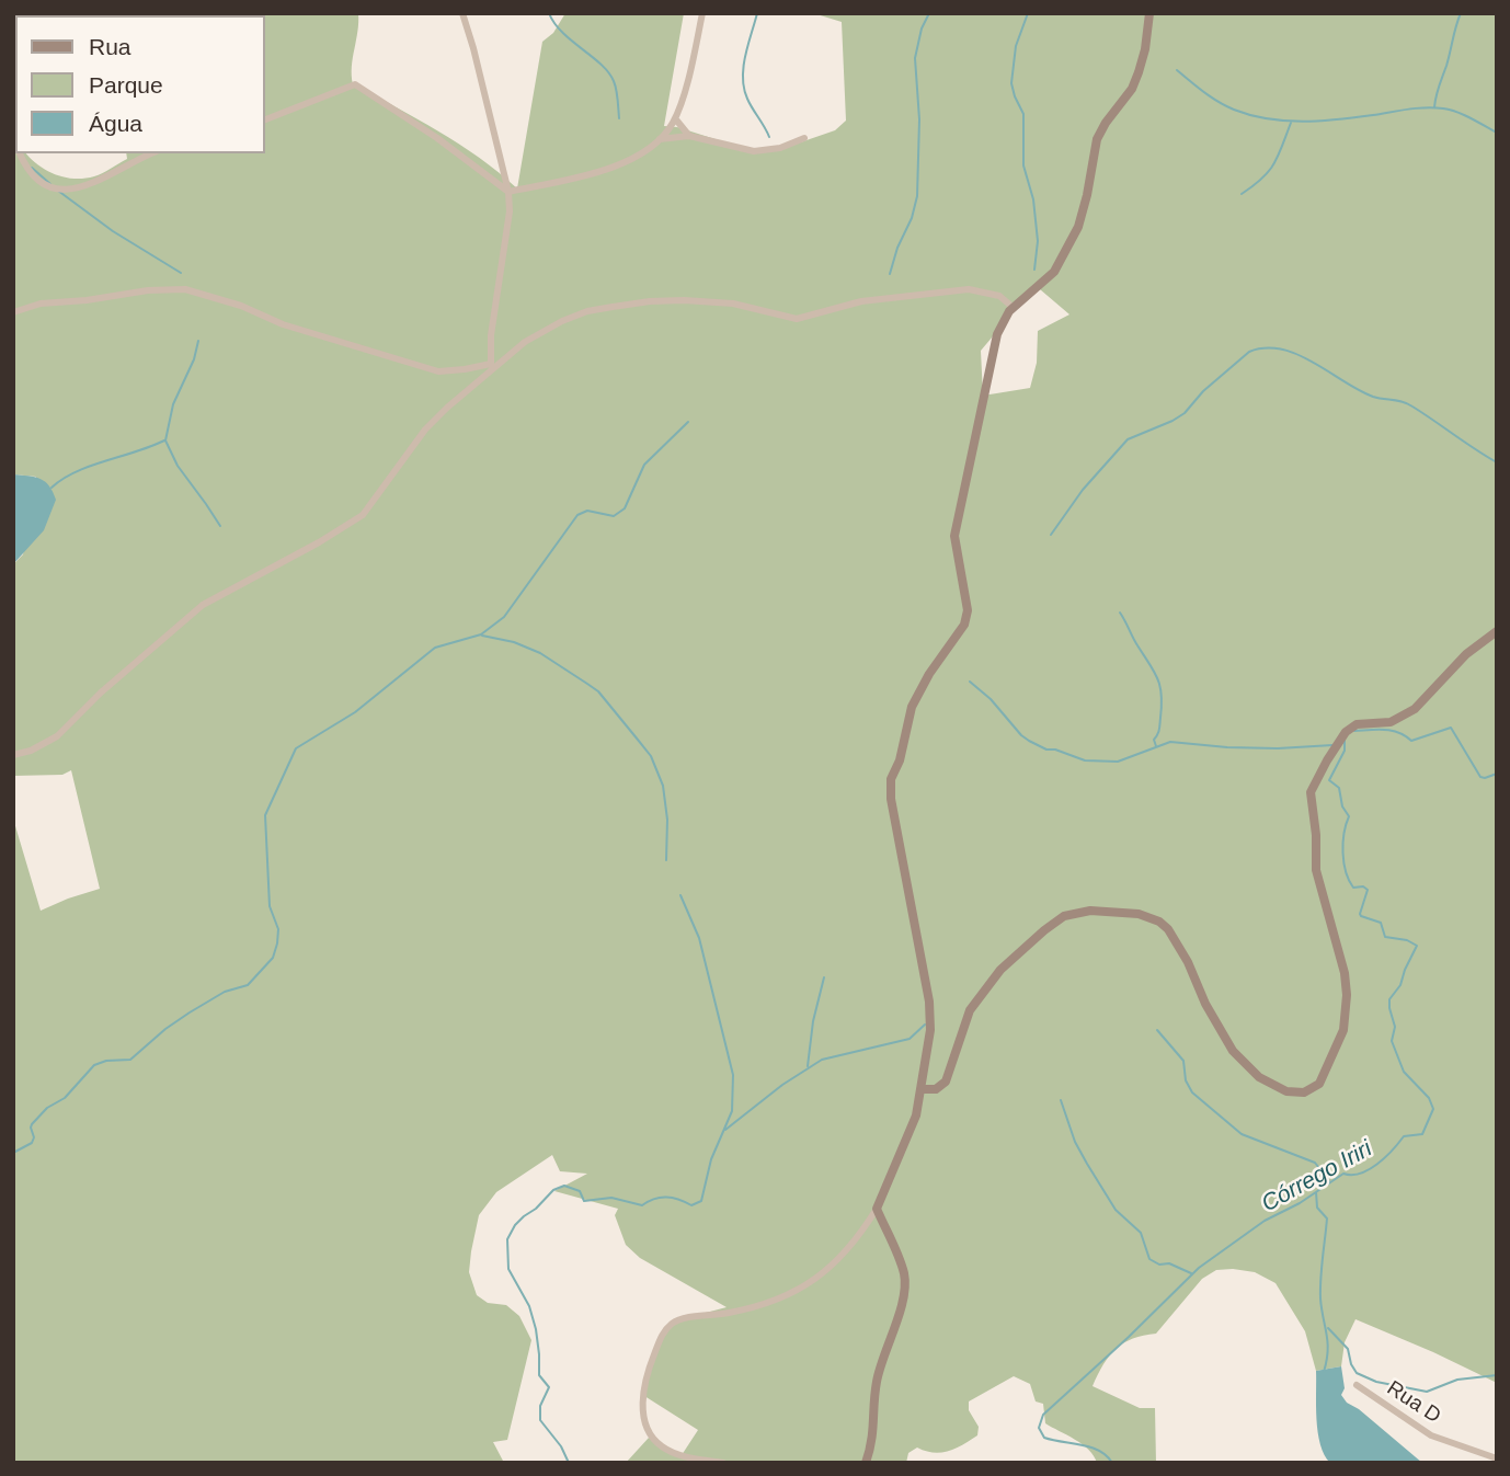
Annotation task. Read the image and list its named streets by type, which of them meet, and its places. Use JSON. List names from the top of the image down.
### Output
{
  "streets": {
    "street": ["Rua D"]
  },
  "water": ["Córrego Iriri"],
  "legend": ["Rua", "Parque", "Água"]
}
